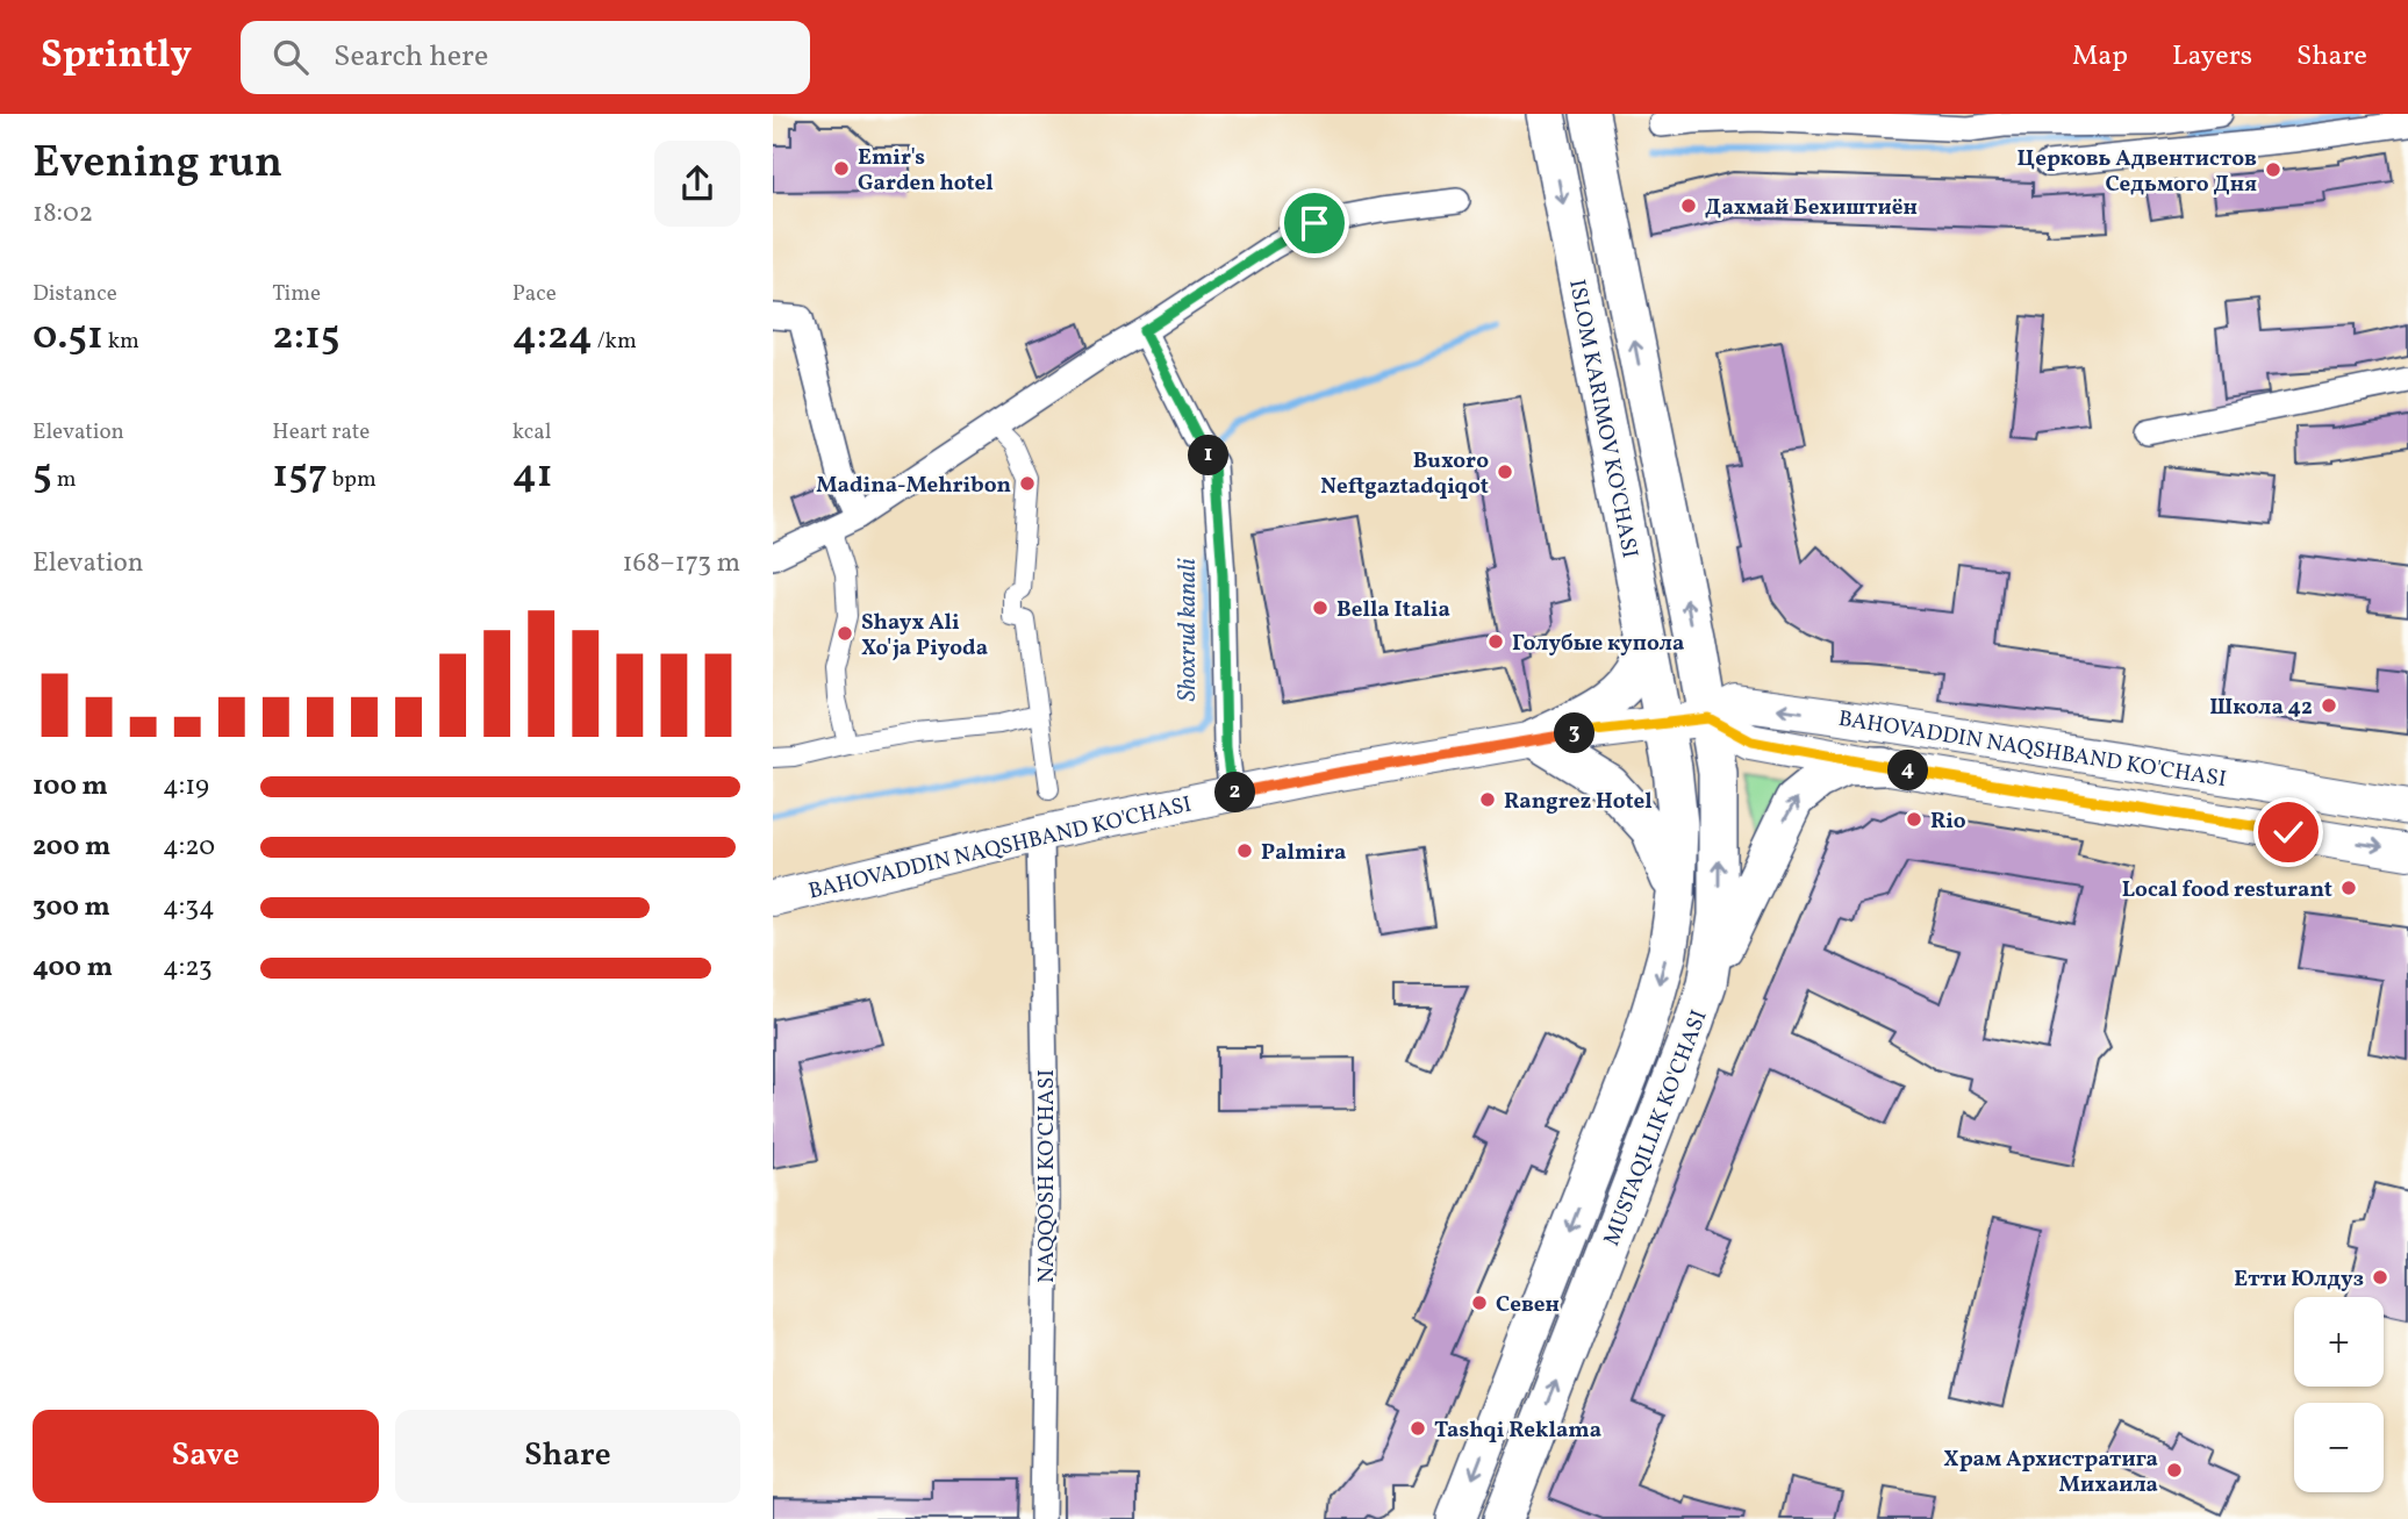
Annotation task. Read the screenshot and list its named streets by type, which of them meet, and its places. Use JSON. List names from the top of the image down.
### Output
{
  "streets": {
    "main road": ["ISLOM KARIMOV KO'CHASI", "BAHOVADDIN NAQSHBAND KO'CHASI", "MUSTAQILLIK KO'CHASI"],
    "street": ["NAQQOSH KO'CHASI"]
  },
  "crossings": [
    ["ISLOM KARIMOV KO'CHASI", "BAHOVADDIN NAQSHBAND KO'CHASI"],
    ["ISLOM KARIMOV KO'CHASI", "MUSTAQILLIK KO'CHASI"],
    ["BAHOVADDIN NAQSHBAND KO'CHASI", "MUSTAQILLIK KO'CHASI"],
    ["BAHOVADDIN NAQSHBAND KO'CHASI", "NAQQOSH KO'CHASI"]
  ],
  "water": ["Shoxrud kanali"],
  "places": [
    "Emir's Garden hotel",
    "Церковь Адвентистов Седьмого Дня",
    "Дахмай Бехиштиён",
    "Buxoro Neftgaztadqiqot",
    "Madina-Mehribon",
    "Bella Italia",
    "Shayx Ali Xo'ja Piyoda",
    "Голубые купола",
    "Школа 42",
    "Rangrez Hotel",
    "Rio",
    "Palmira",
    "Local food resturant",
    "Етти Юлдуз",
    "Севен",
    "Tashqi Reklama",
    "Храм Архистратига Михаила"
  ],
  "page": {
    "header": "Sprintly",
    "search": "Search here",
    "nav": ["Map", "Layers", "Share"],
    "heading": ["Evening run", "18:02"],
    "stats": [
      ["Distance", "0.51 km"],
      ["Time", "2:15"],
      ["Pace", "4:24 /km"],
      ["Elevation", "5 m"],
      ["Heart rate", "157 bpm"],
      ["kcal", "41"]
    ],
    "pins": [
      "1",
      "3",
      "4",
      "2"
    ],
    "chart": ["Elevation", "168–173 m"],
    "list": [
      {
        "name": "100 m",
        "note": "4:19"
      },
      {
        "name": "200 m",
        "note": "4:20"
      },
      {
        "name": "300 m",
        "note": "4:34"
      },
      {
        "name": "400 m",
        "note": "4:23"
      }
    ],
    "map_buttons": ["+", "−"],
    "buttons": ["Save", "Share"]
  }
}
